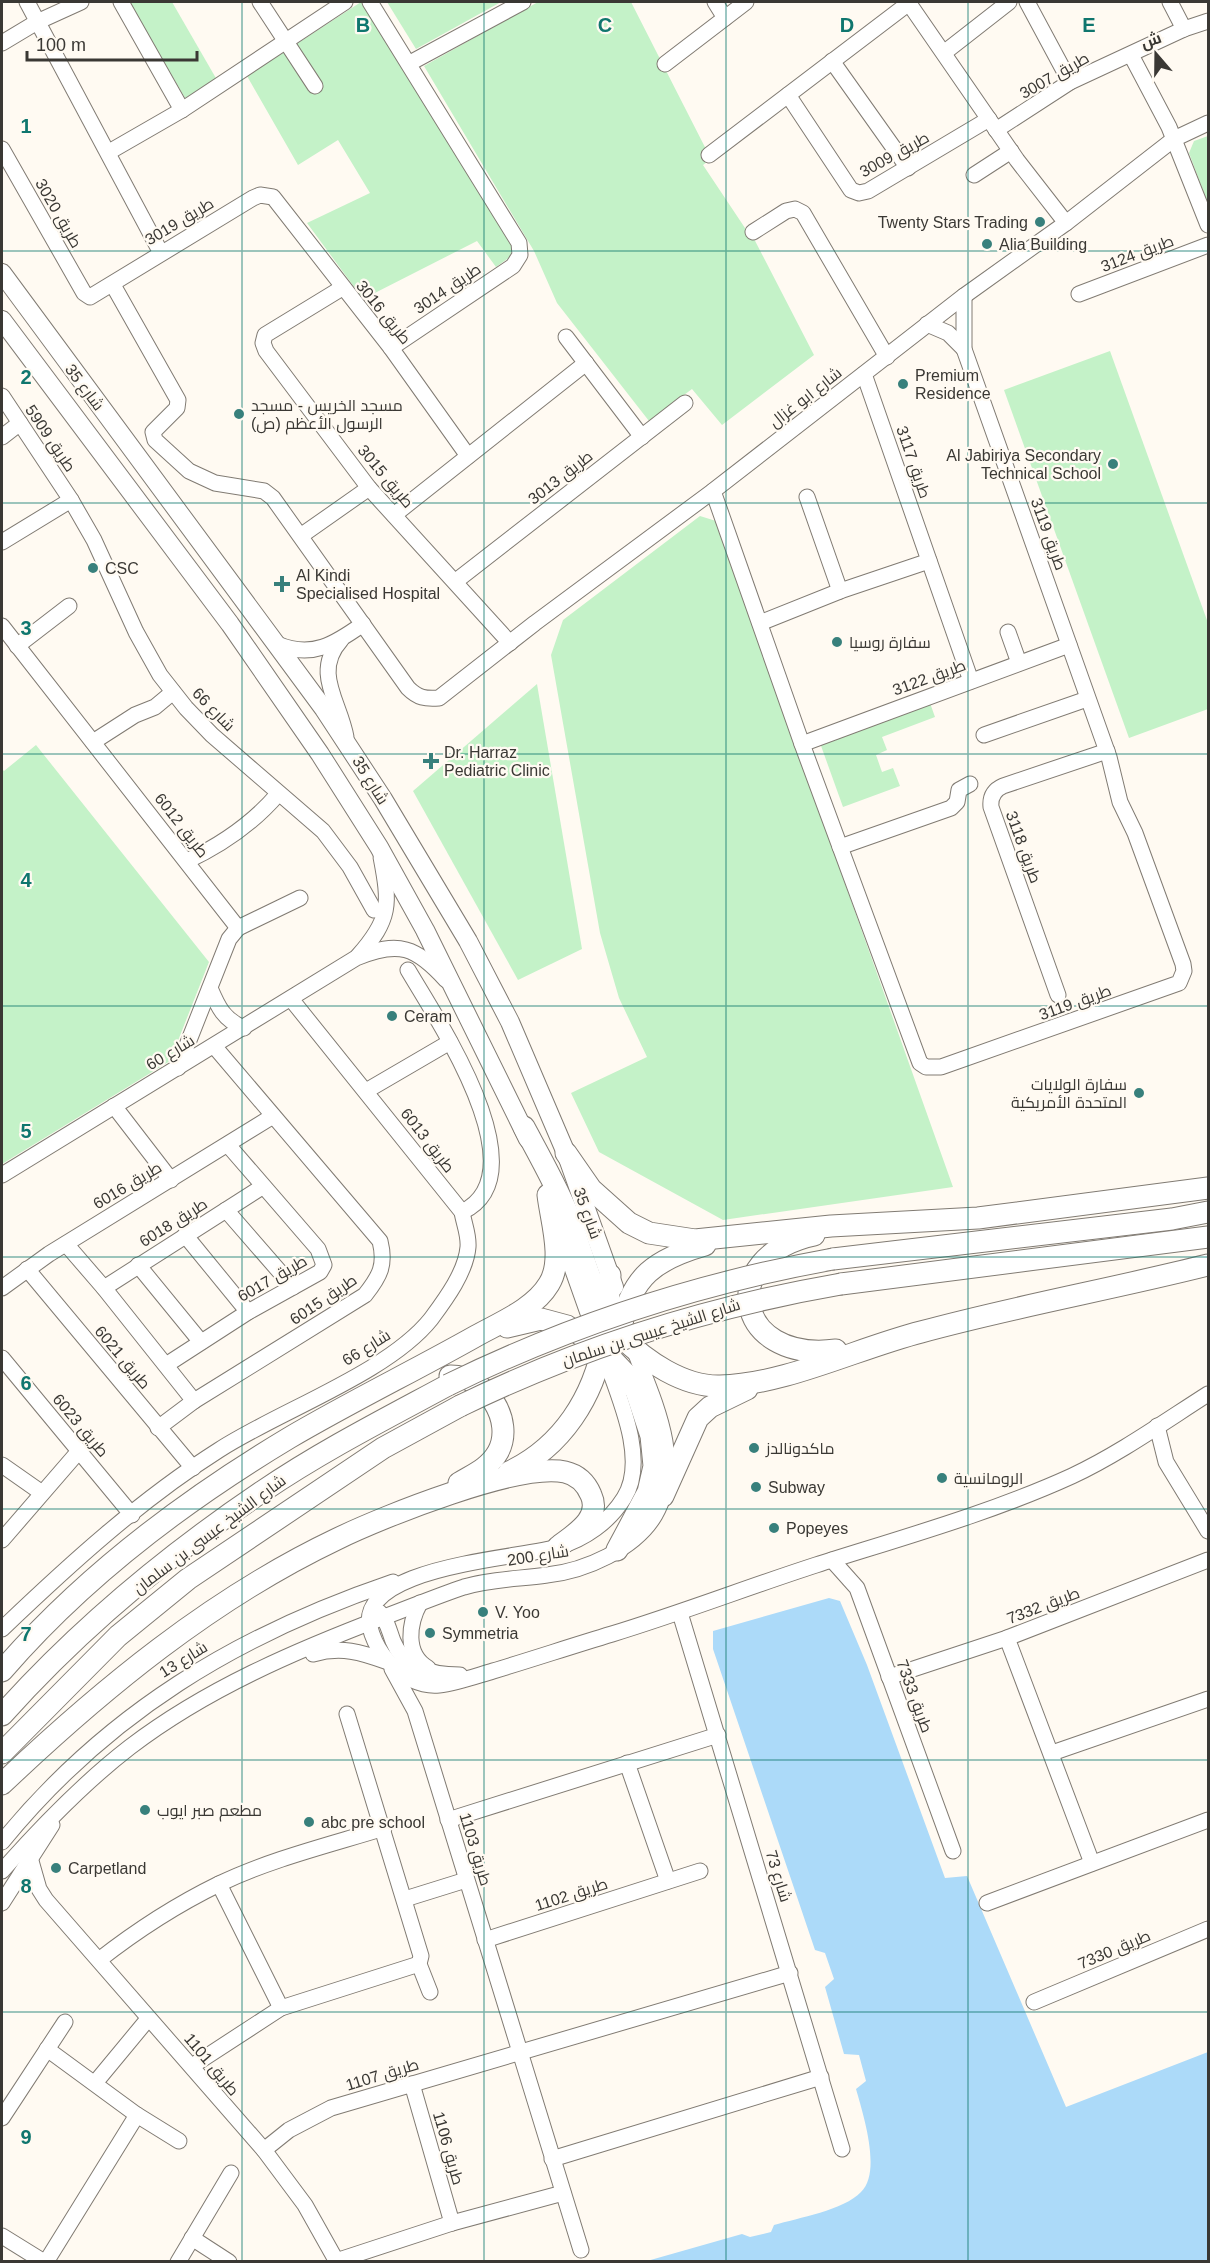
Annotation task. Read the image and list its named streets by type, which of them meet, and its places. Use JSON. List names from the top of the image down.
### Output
{
  "streets": {
    "highway": ["شارع الشيخ عيسى بن سلمان"],
    "main road": ["شارع 35"],
    "street": [
      "طريق 3007",
      "طريق 3009",
      "طريق 3020",
      "طريق 3019",
      "طريق 3124",
      "طريق 3014",
      "طريق 3016",
      "شارع ابو غزال",
      "طريق 5909",
      "طريق 3117",
      "طريق 3015",
      "طريق 3013",
      "طريق 3119",
      "طريق 3122",
      "شارع 66",
      "طريق 6012",
      "طريق 3118",
      "شارع 60",
      "طريق 6013",
      "طريق 6016",
      "طريق 6018",
      "طريق 6017",
      "طريق 6015",
      "طريق 6021",
      "طريق 6023",
      "شارع 200",
      "طريق 7332",
      "شارع 13",
      "طريق 7333",
      "طريق 1103",
      "شارع 73",
      "طريق 1102",
      "طريق 7330",
      "طريق 1101",
      "طريق 1107",
      "طريق 1106"
    ]
  },
  "crossings": [
    ["طريق 3007", "طريق 3009"],
    ["طريق 3020", "طريق 3019"],
    ["طريق 3019", "طريق 3016"],
    ["طريق 3014", "طريق 3016"],
    ["طريق 3016", "طريق 3015"],
    ["شارع 35", "شارع 200"],
    ["شارع ابو غزال", "طريق 3117"],
    ["شارع ابو غزال", "طريق 3015"],
    ["شارع ابو غزال", "طريق 3119"],
    ["طريق 5909", "شارع 66"],
    ["طريق 3117", "طريق 3122"],
    ["طريق 3015", "طريق 3013"],
    ["طريق 3119", "طريق 3122"],
    ["طريق 3119", "طريق 3118"],
    ["شارع 66", "طريق 6013"],
    ["شارع 66", "طريق 6021"],
    ["شارع 66", "طريق 6023"],
    ["شارع 60", "طريق 6013"],
    ["شارع 60", "طريق 6015"],
    ["طريق 6016", "طريق 6017"],
    ["طريق 6016", "طريق 6015"],
    ["طريق 6016", "طريق 6021"],
    ["طريق 6018", "طريق 6017"],
    ["طريق 6015", "طريق 6021"],
    ["شارع 200", "شارع 13"],
    ["طريق 7332", "طريق 7333"],
    ["طريق 1103", "طريق 1102"],
    ["طريق 1103", "طريق 1107"],
    ["طريق 1101", "طريق 1107"],
    ["طريق 1107", "طريق 1106"]
  ],
  "places": {
    "other": [
      "Twenty Stars Trading",
      "Alia Building",
      "Premium Residence",
      "مسجد الخريس - مسجد الرسول الأعظم (ص)",
      "Al Jabiriya Secondary Technical School",
      "CSC",
      "سفارة روسيا",
      "Ceram",
      "سفارة الولايات المتحدة الأمريكية",
      "ماكدونالدز",
      "الرومانسية",
      "Subway",
      "Popeyes",
      "V. Yoo",
      "Symmetria",
      "مطعم صبر ايوب",
      "abc pre school",
      "Carpetland"
    ],
    "health": ["Al Kindi Specialised Hospital", "Dr. Harraz Pediatric Clinic"]
  },
  "scale_bar": "100 m",
  "north": "top",
  "grid": {
    "columns": [
      "B",
      "C",
      "D",
      "E"
    ],
    "rows": [
      "1",
      "2",
      "3",
      "4",
      "5",
      "6",
      "7",
      "8",
      "9"
    ]
  }
}
